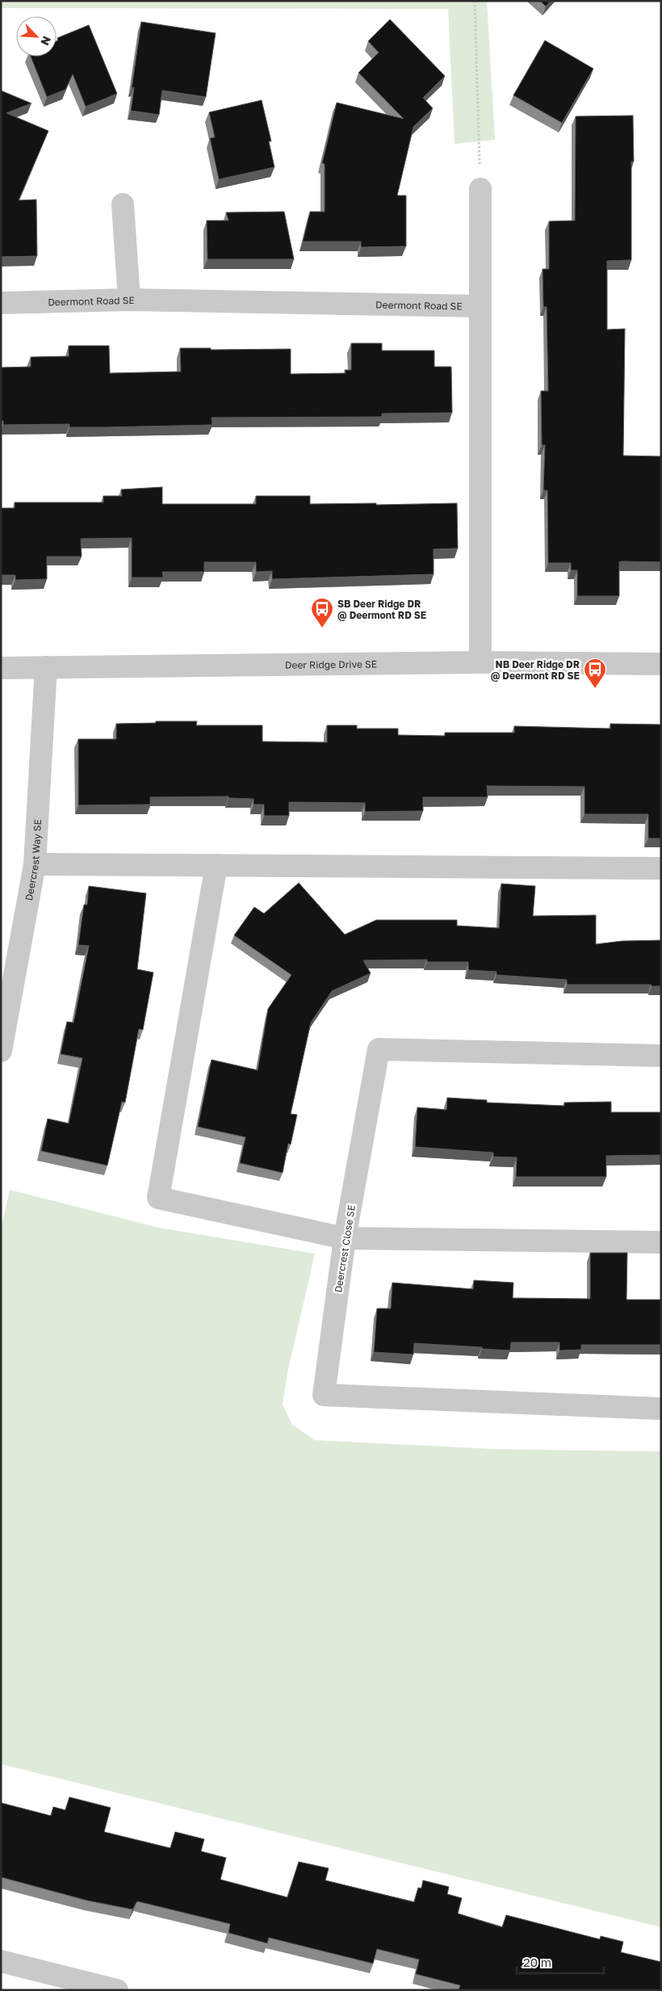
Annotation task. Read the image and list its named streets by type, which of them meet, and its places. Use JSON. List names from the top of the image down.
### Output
{
  "streets": {
    "street": [
      "Deermont Road SE",
      "Deer Ridge Drive SE",
      "Deercrest Way SE",
      "Deercrest Close SE"
    ]
  },
  "crossings": [
    ["Deer Ridge Drive SE", "Deercrest Way SE"]
  ],
  "places": {
    "bus stop": ["SB Deer Ridge DR @ Deermont RD SE", "NB Deer Ridge DR @ Deermont RD SE"]
  },
  "scale_bar": "20 m",
  "north": "bottom right"
}
